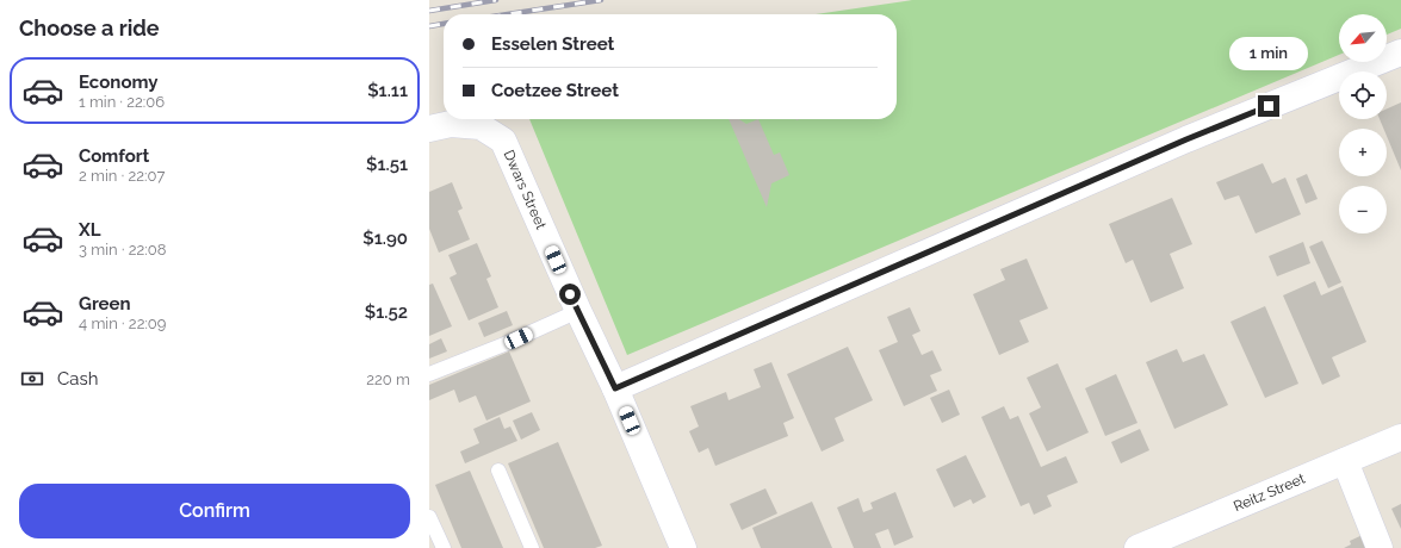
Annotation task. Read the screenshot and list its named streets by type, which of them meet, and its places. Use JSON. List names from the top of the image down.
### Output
{
  "streets": {
    "street": ["Dwars Street", "Reitz Street"]
  },
  "north": "bottom left",
  "page": {
    "heading": "Choose a ride",
    "map_buttons": ["+", "−"],
    "banner": ["Esselen Street", "Coetzee Street"],
    "bubble": "1 min",
    "list": [
      {
        "name": "Economy",
        "note": "1 min · 22:06",
        "value": "$1.11"
      },
      {
        "name": "Comfort",
        "note": "2 min · 22:07",
        "value": "$1.51"
      },
      {
        "name": "XL",
        "note": "3 min · 22:08",
        "value": "$1.90"
      },
      {
        "name": "Green",
        "note": "4 min · 22:09",
        "value": "$1.52"
      }
    ],
    "pay": ["Cash", "220 m"],
    "buttons": "Confirm"
  }
}
